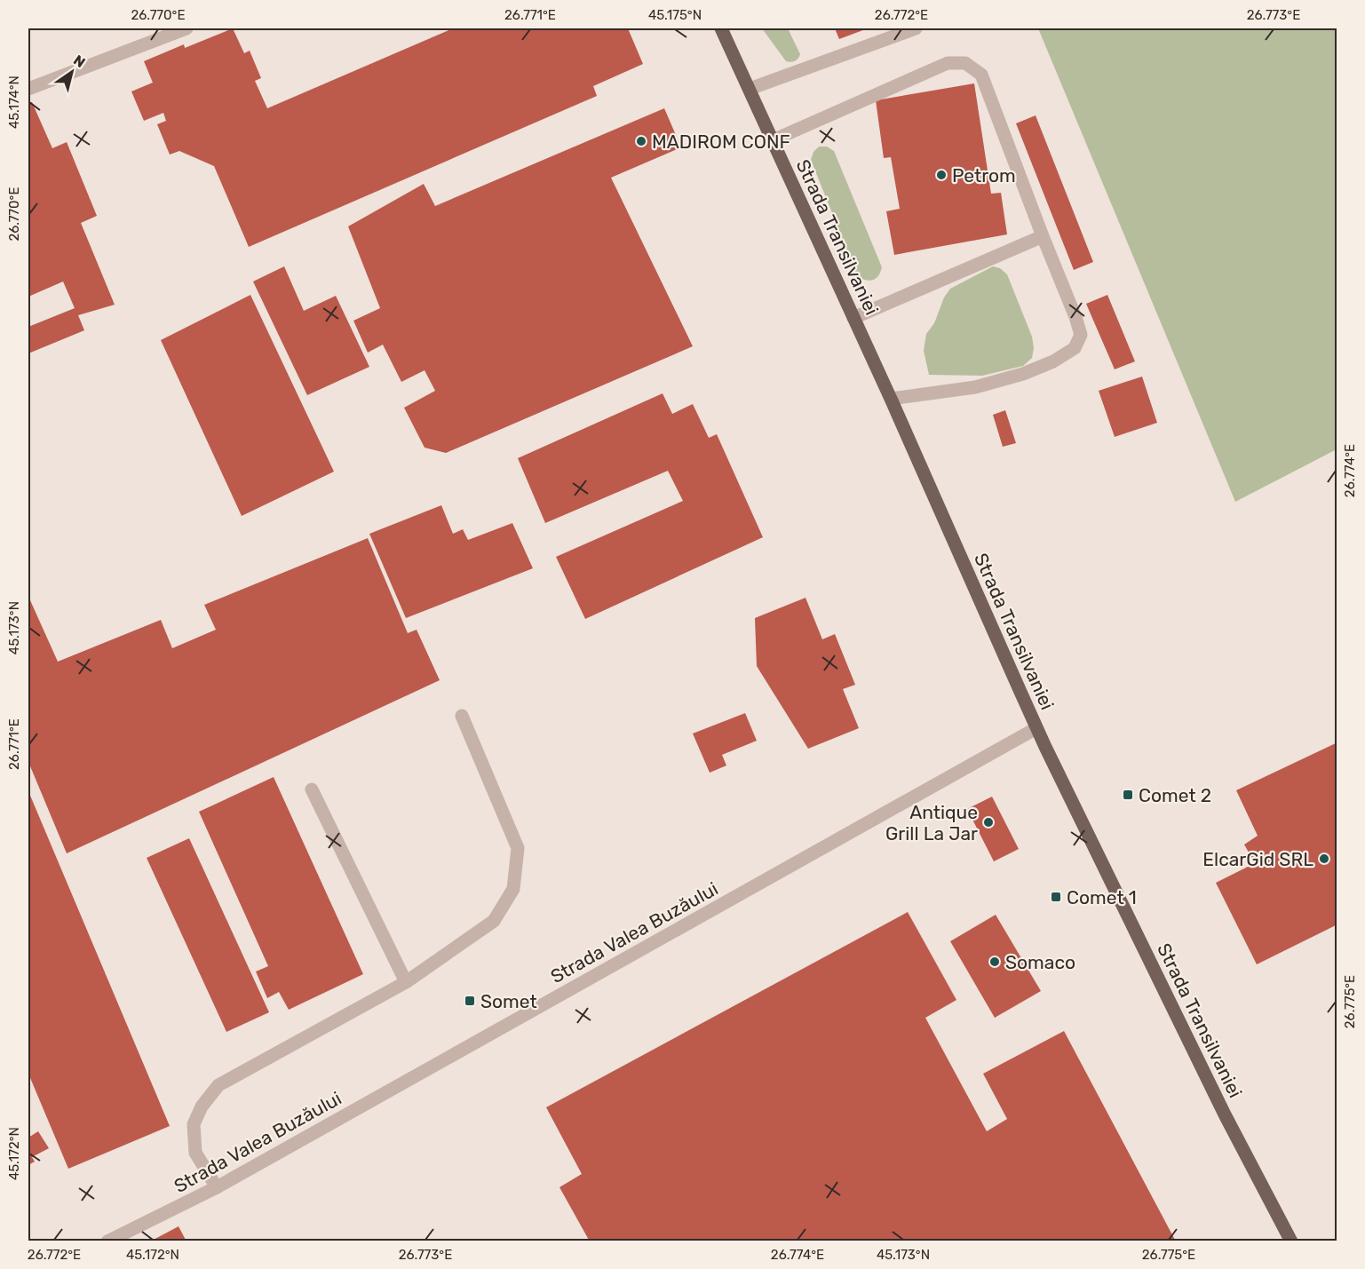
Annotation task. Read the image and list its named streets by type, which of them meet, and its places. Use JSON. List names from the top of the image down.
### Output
{
  "streets": {
    "main road": ["Strada Transilvaniei"],
    "street": ["Strada Valea Buzăului"]
  },
  "crossings": [
    ["Strada Transilvaniei", "Strada Valea Buzăului"]
  ],
  "places": {
    "other": [
      "MADIROM CONF",
      "Petrom",
      "Antique Grill La Jar",
      "ElcarGid SRL",
      "Somaco"
    ],
    "transit": ["Comet 2", "Comet 1", "Somet"]
  },
  "north": "top right",
  "coordinates": [
    "26.770°E",
    "26.771°E",
    "45.175°N",
    "26.772°E",
    "26.773°E",
    "45.174°N",
    "26.774°E",
    "45.173°N",
    "26.775°E",
    "45.172°N"
  ]
}
